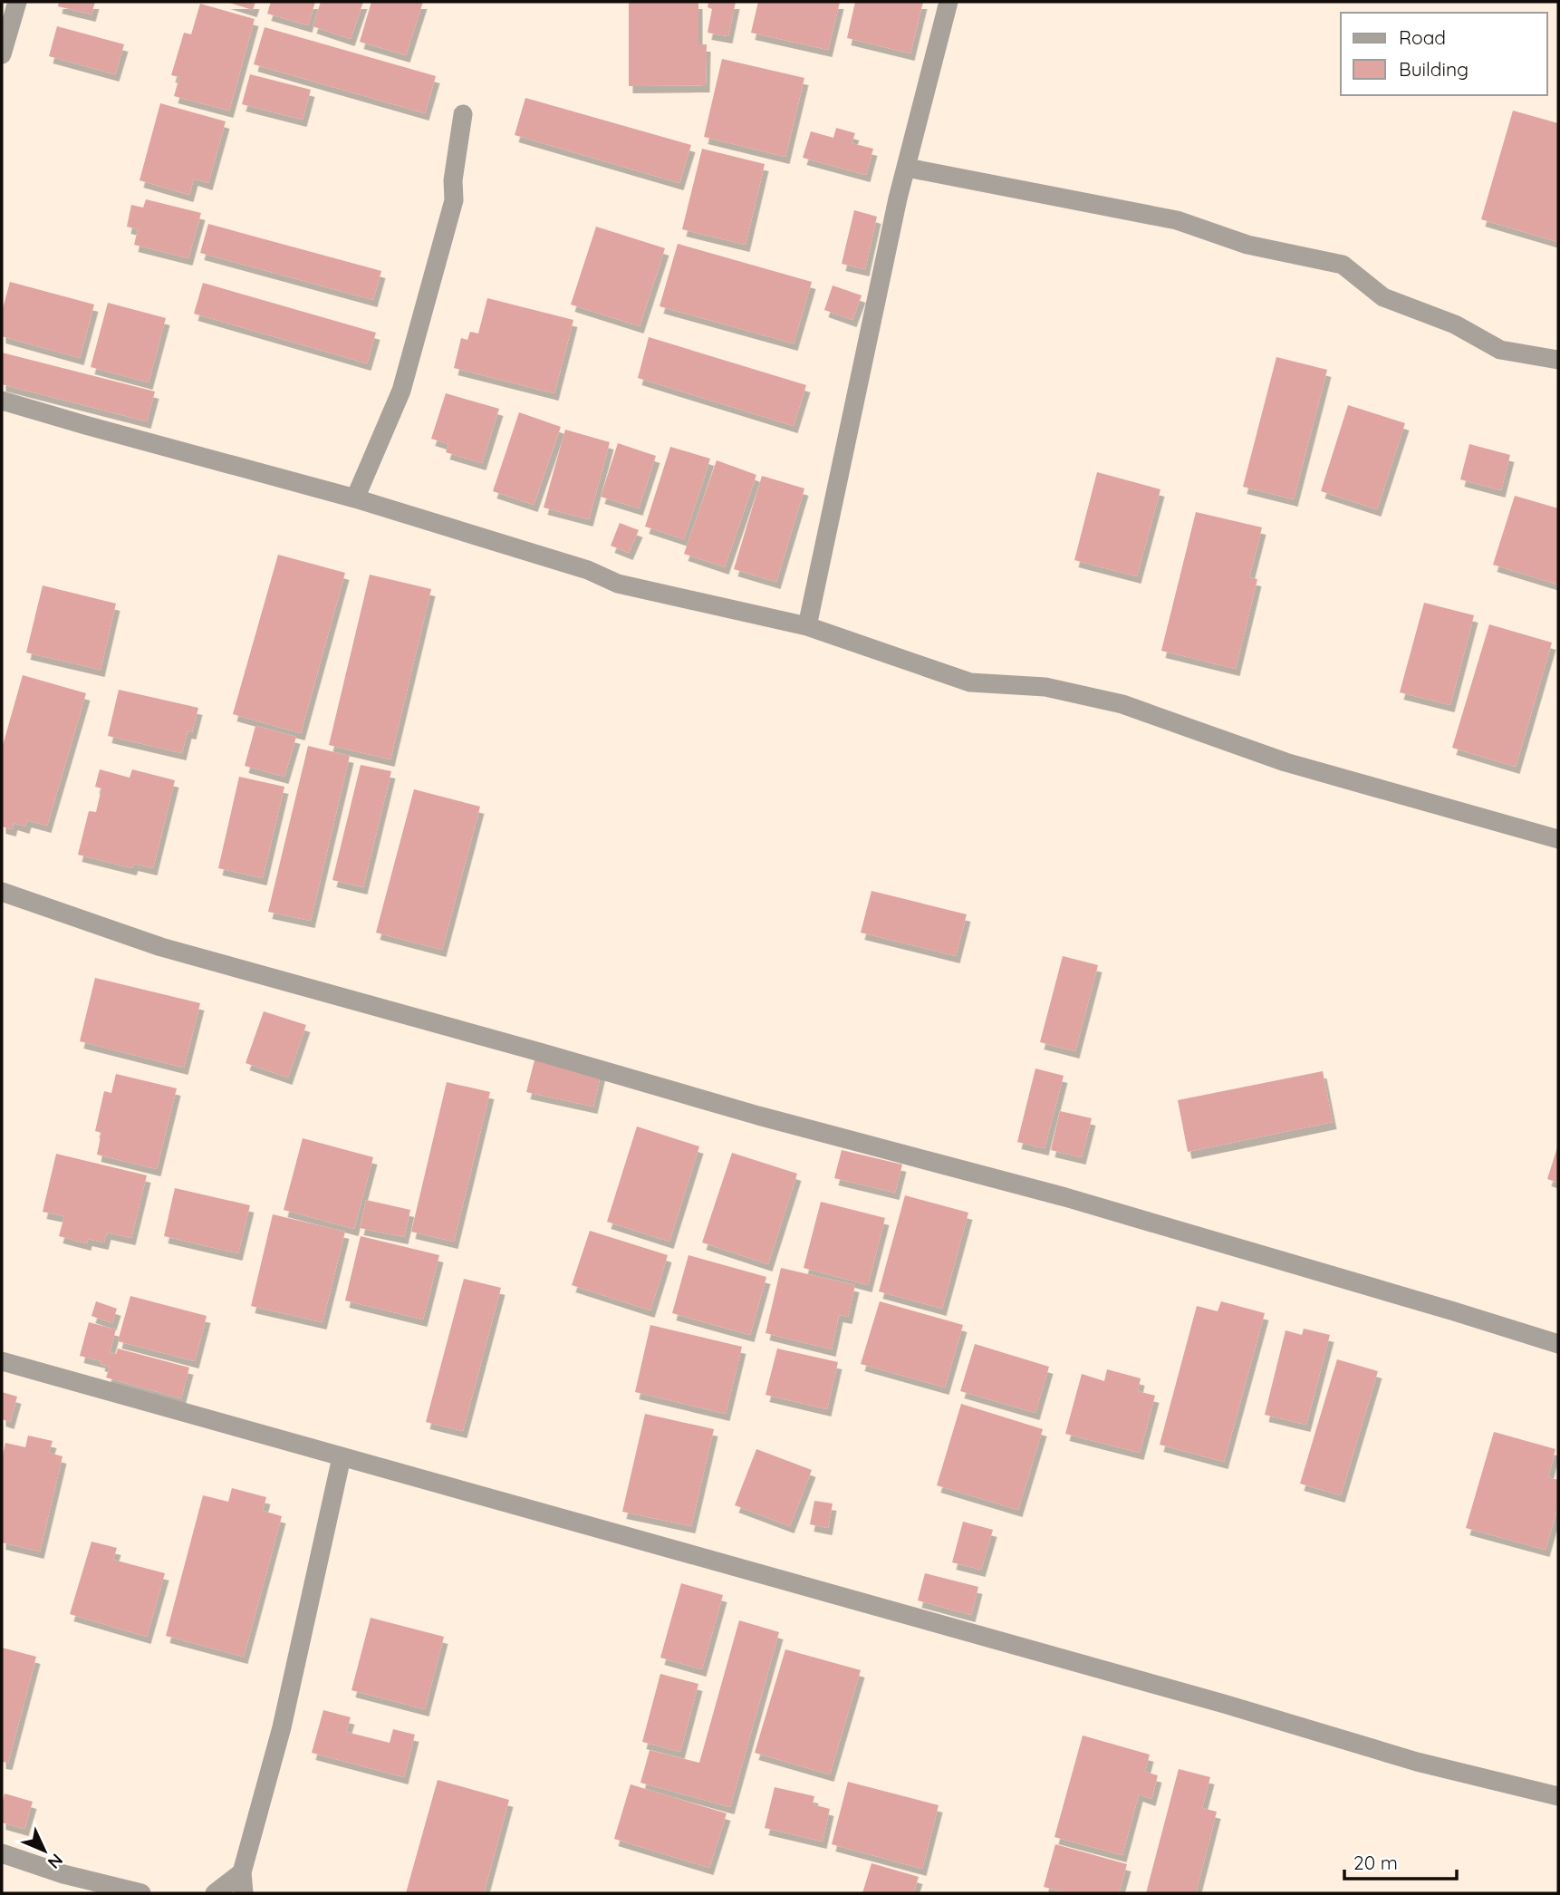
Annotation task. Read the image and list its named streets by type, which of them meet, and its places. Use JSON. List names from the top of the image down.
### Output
{
  "legend": ["Road", "Building"],
  "scale_bar": "20 m",
  "north": "bottom right"
}
